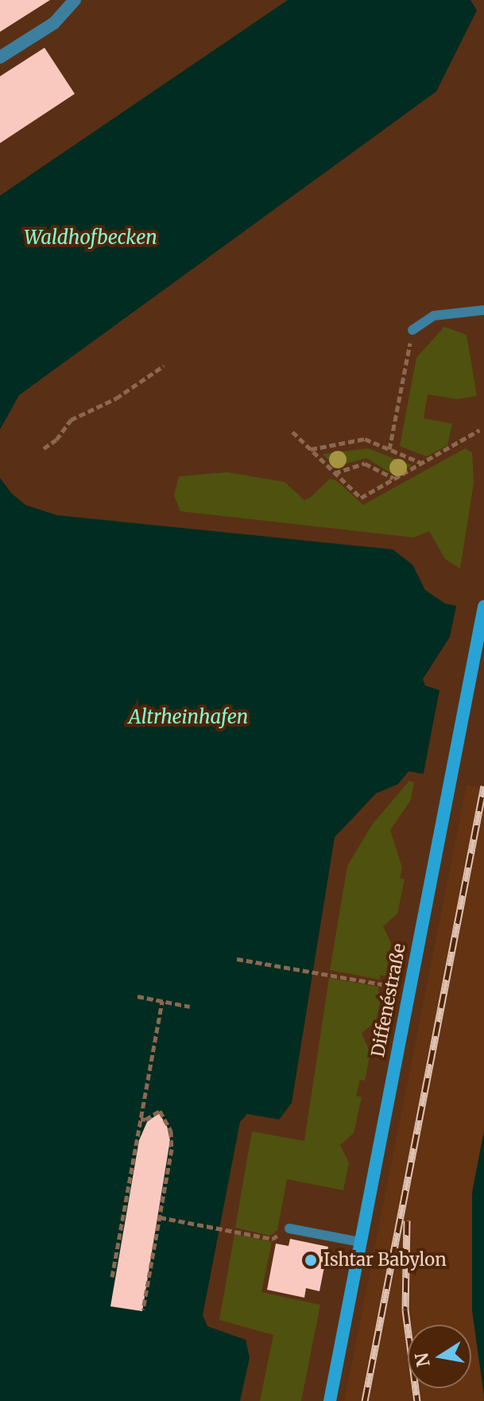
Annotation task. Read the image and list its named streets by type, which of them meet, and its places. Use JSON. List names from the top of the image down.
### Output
{
  "streets": {
    "main road": ["Diffenéstraße"]
  },
  "water": ["Waldhofbecken", "Altrheinhafen"],
  "places": ["Ishtar Babylon"],
  "north": "left"
}
